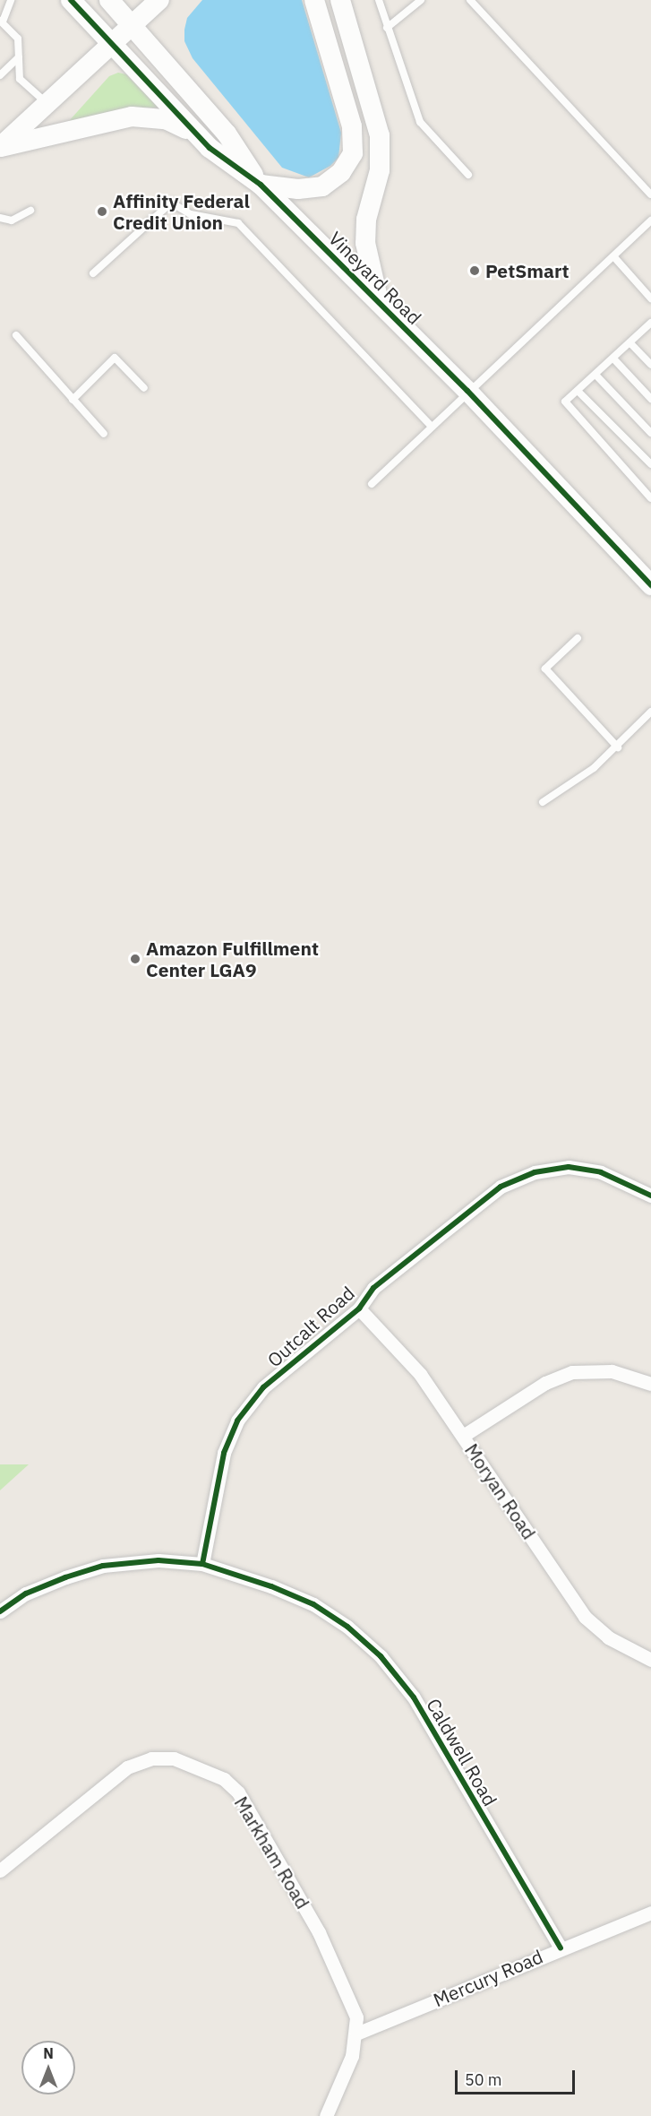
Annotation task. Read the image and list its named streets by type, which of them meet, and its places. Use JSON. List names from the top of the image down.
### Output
{
  "streets": {
    "street": [
      "Vineyard Road",
      "Outcalt Road",
      "Moryan Road",
      "Caldwell Road",
      "Markham Road",
      "Mercury Road"
    ]
  },
  "crossings": [
    ["Outcalt Road", "Moryan Road"],
    ["Outcalt Road", "Caldwell Road"],
    ["Caldwell Road", "Mercury Road"],
    ["Markham Road", "Mercury Road"]
  ],
  "places": ["Affinity Federal Credit Union", "PetSmart", "Amazon Fulfillment Center LGA9"],
  "scale_bar": "50 m",
  "north": "top"
}
